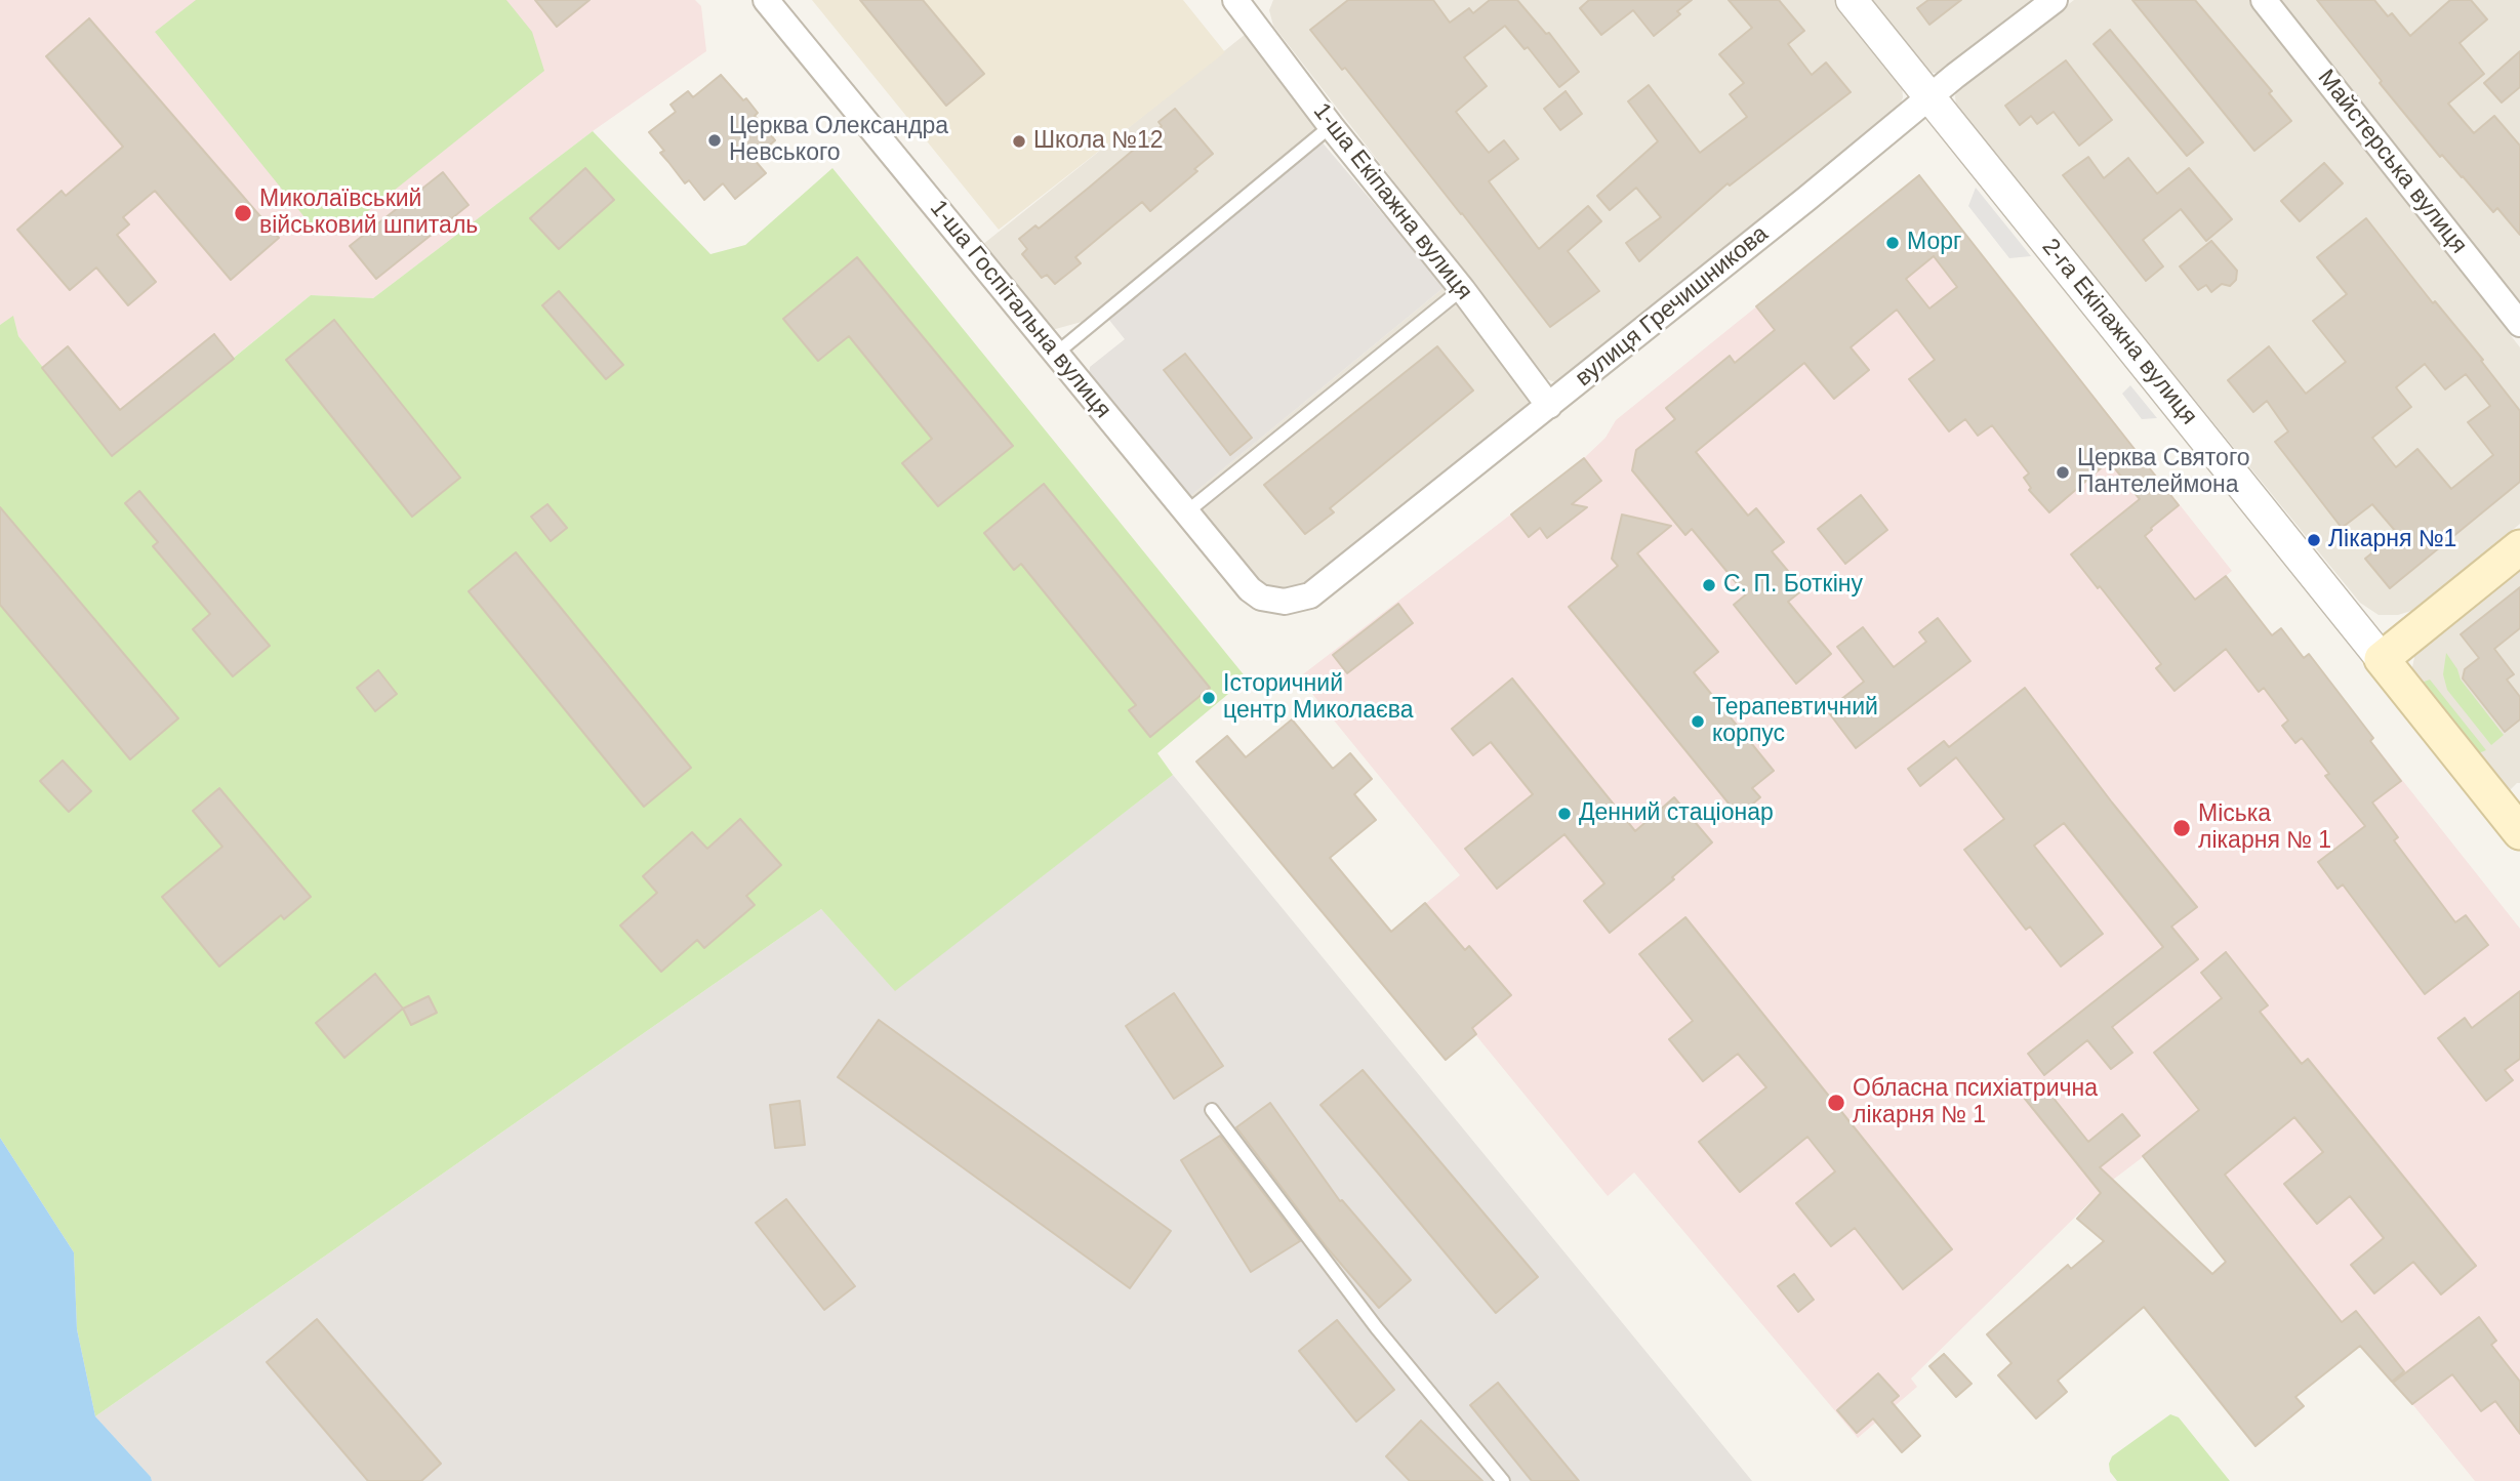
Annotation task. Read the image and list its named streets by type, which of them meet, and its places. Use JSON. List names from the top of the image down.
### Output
{
  "streets": {
    "main road": ["2-га Екіпажна вулиця"],
    "street": [
      "Майстерська вулиця",
      "1-ша Екіпажна вулиця",
      "вулиця Гречишникова",
      "1-ша Госпітальна вулиця"
    ]
  },
  "crossings": [
    ["1-ша Екіпажна вулиця", "вулиця Гречишникова"],
    ["вулиця Гречишникова", "1-ша Госпітальна вулиця"],
    ["вулиця Гречишникова", "2-га Екіпажна вулиця"]
  ],
  "places": [
    "Церква Олександра Невського",
    "Школа №12",
    "Миколаївський військовий шпиталь",
    "Морг",
    "Церква Святого Пантелеймона",
    "Лікарня №1",
    "С. П. Боткіну",
    "Історичний центр Миколаєва",
    "Терапевтичний корпус",
    "Денний стаціонар",
    "Міська лікарня № 1",
    "Обласна психіатрична лікарня № 1"
  ]
}
